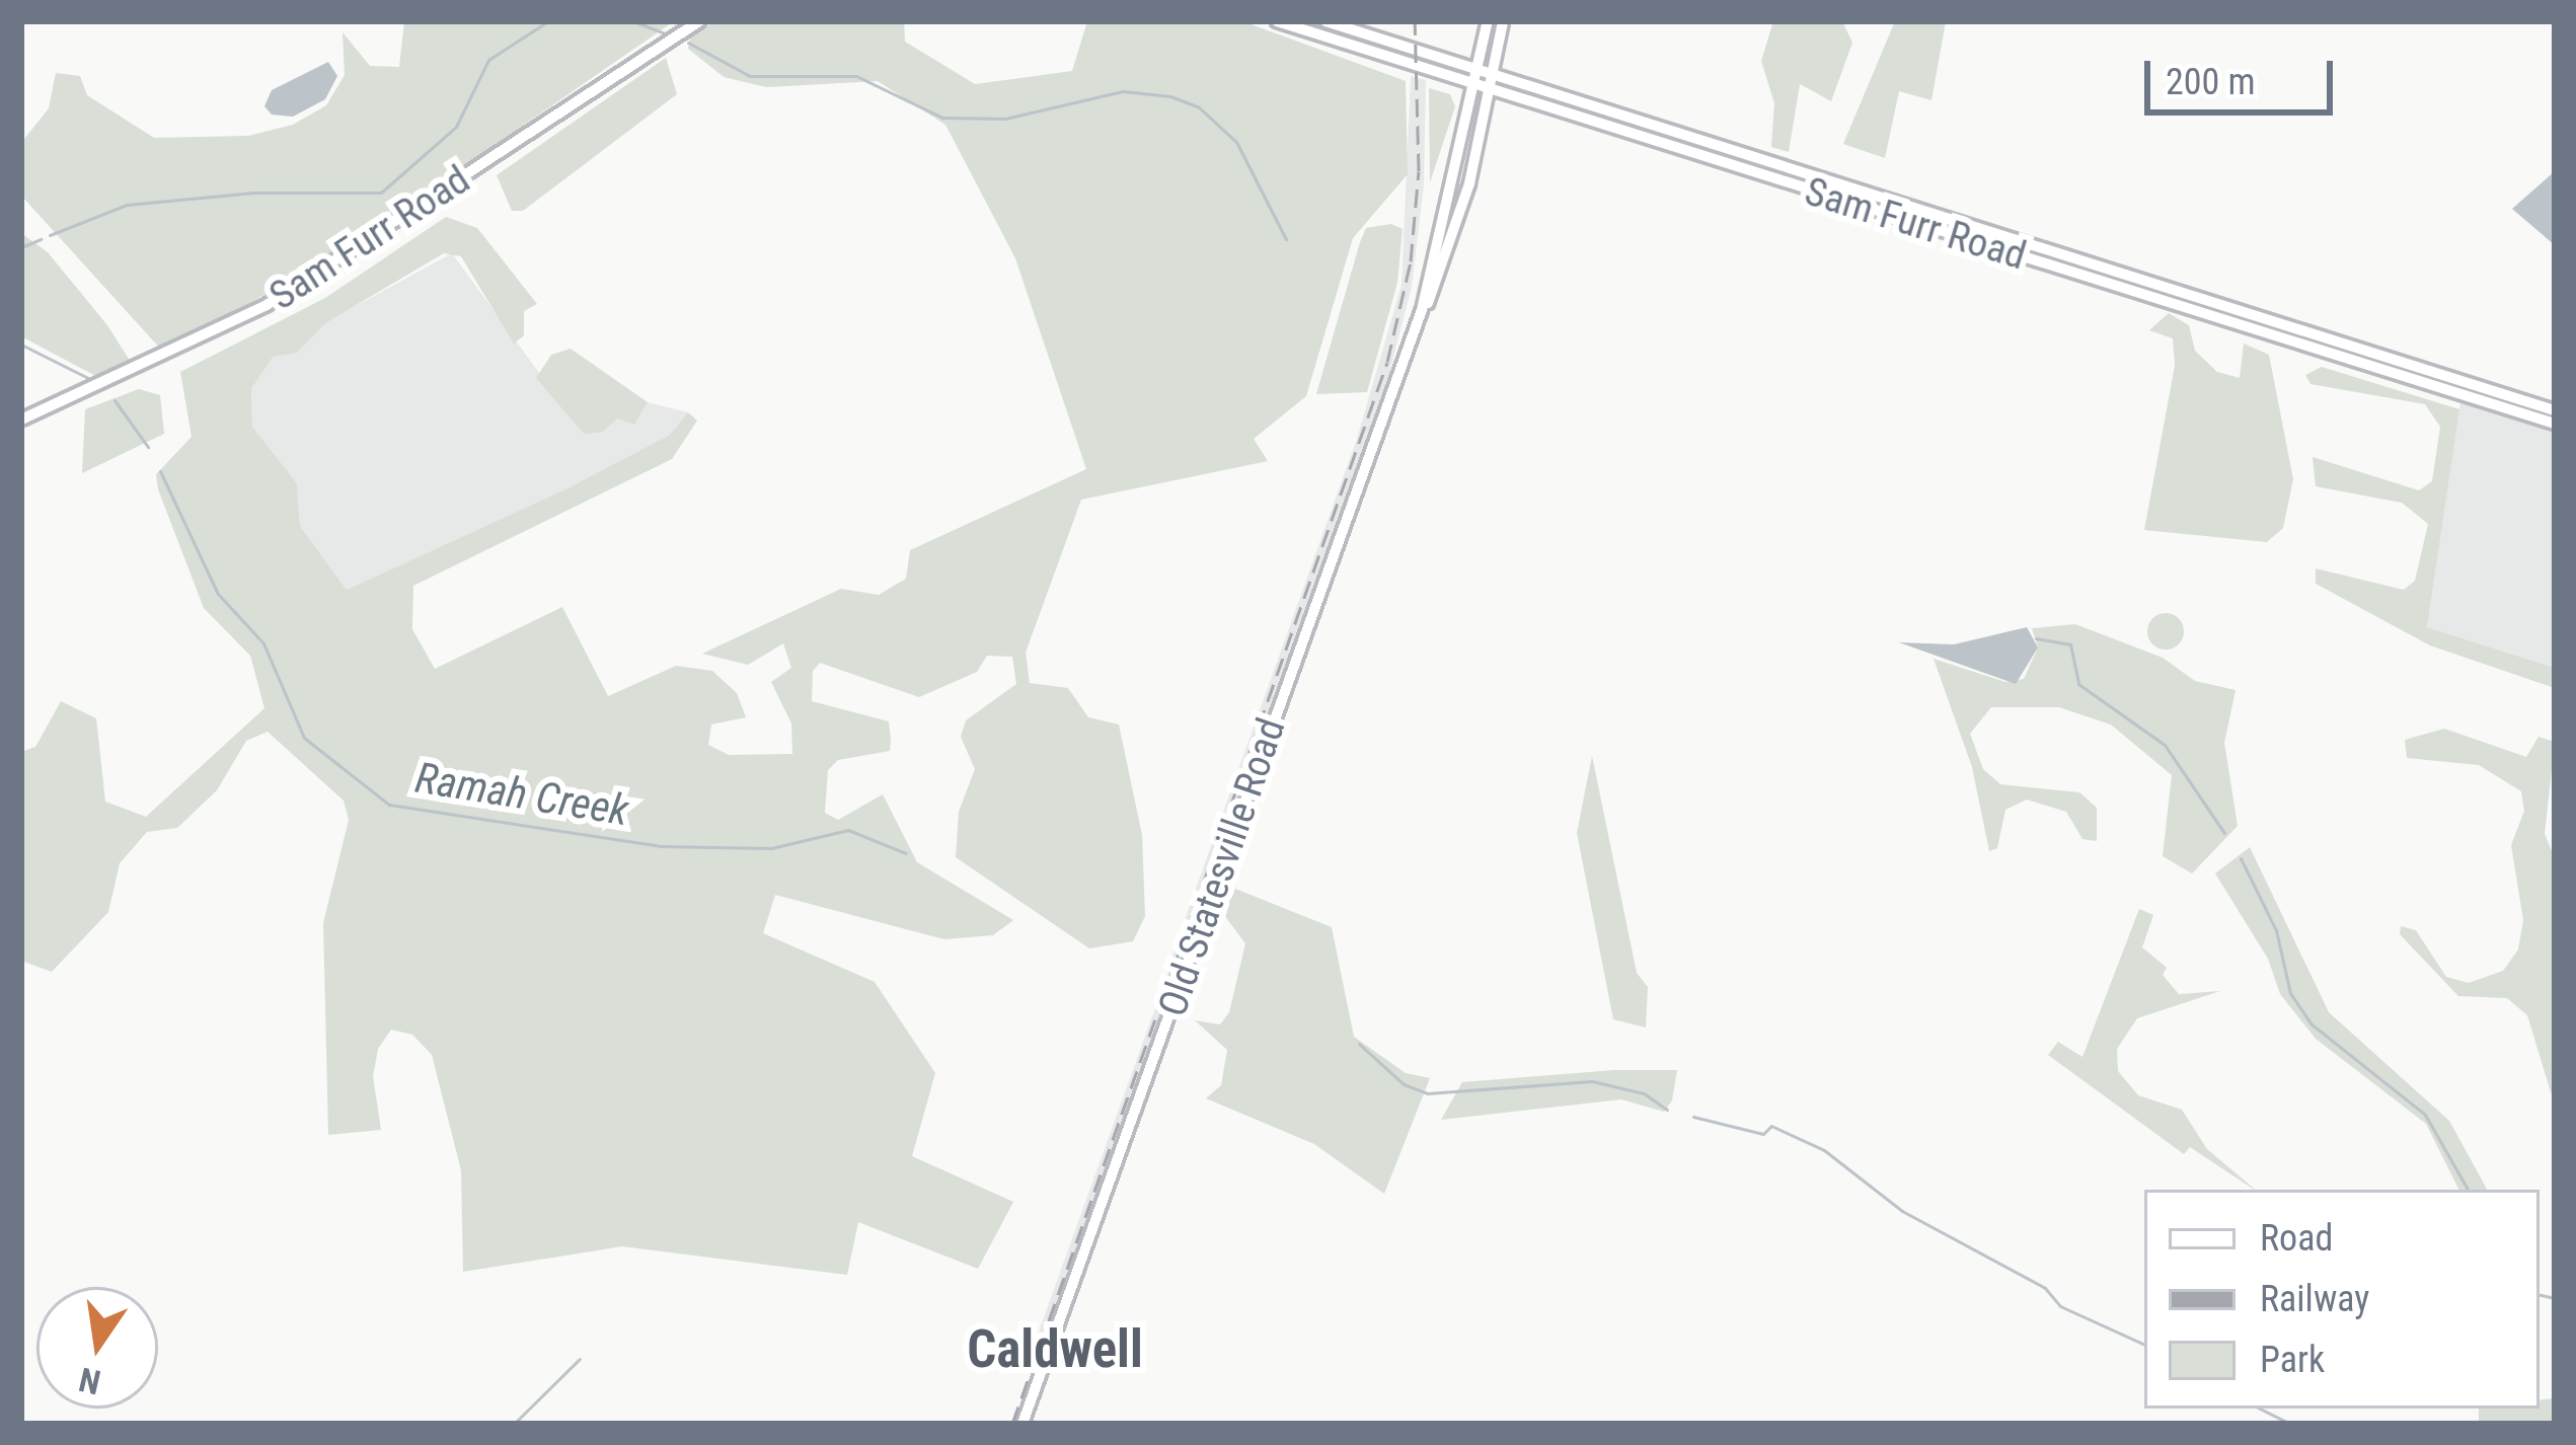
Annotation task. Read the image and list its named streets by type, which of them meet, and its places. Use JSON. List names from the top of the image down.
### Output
{
  "streets": {
    "main road": ["Sam Furr Road", "Old Statesville Road"]
  },
  "crossings": [
    ["Sam Furr Road", "Old Statesville Road"]
  ],
  "districts": ["Caldwell"],
  "water": ["Ramah Creek"],
  "legend": ["Road", "Railway", "Park"],
  "scale_bar": "200 m",
  "north": "bottom"
}
